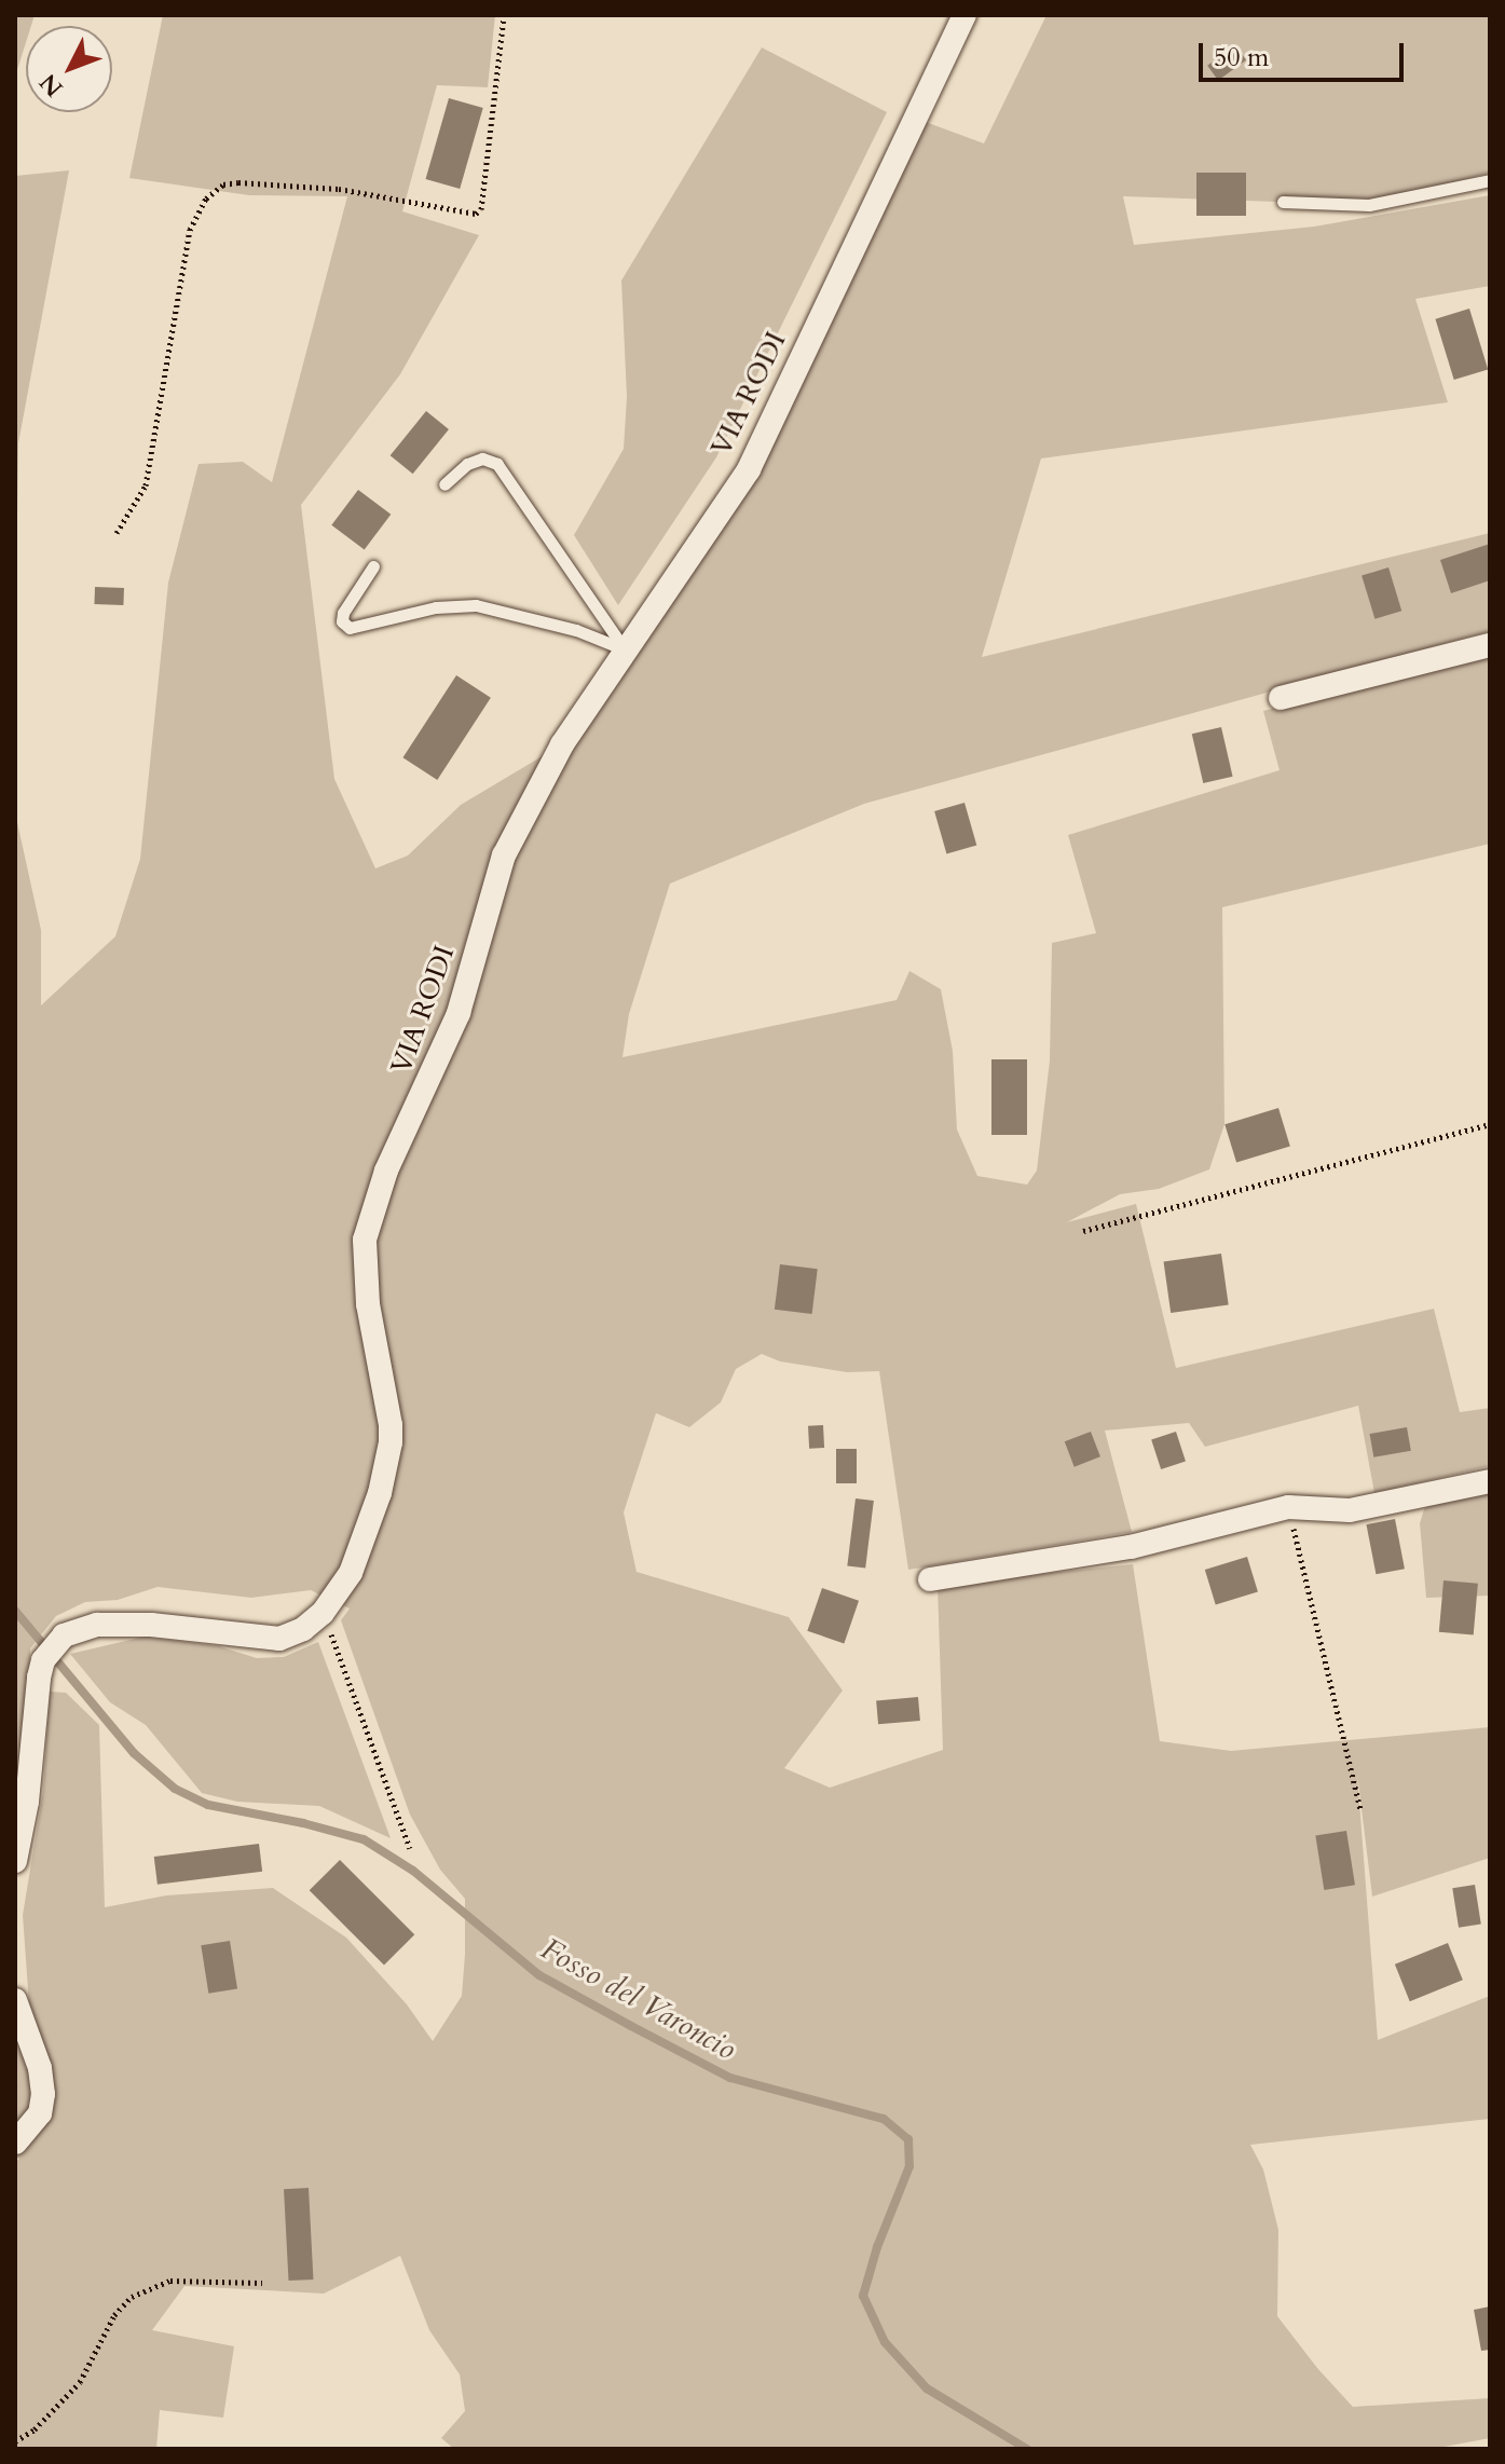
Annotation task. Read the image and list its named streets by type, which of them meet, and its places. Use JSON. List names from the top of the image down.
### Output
{
  "streets": {
    "street": ["VIA RODI"]
  },
  "water": ["Fosso del Varoncio"],
  "scale_bar": "50 m",
  "north": "bottom left"
}
